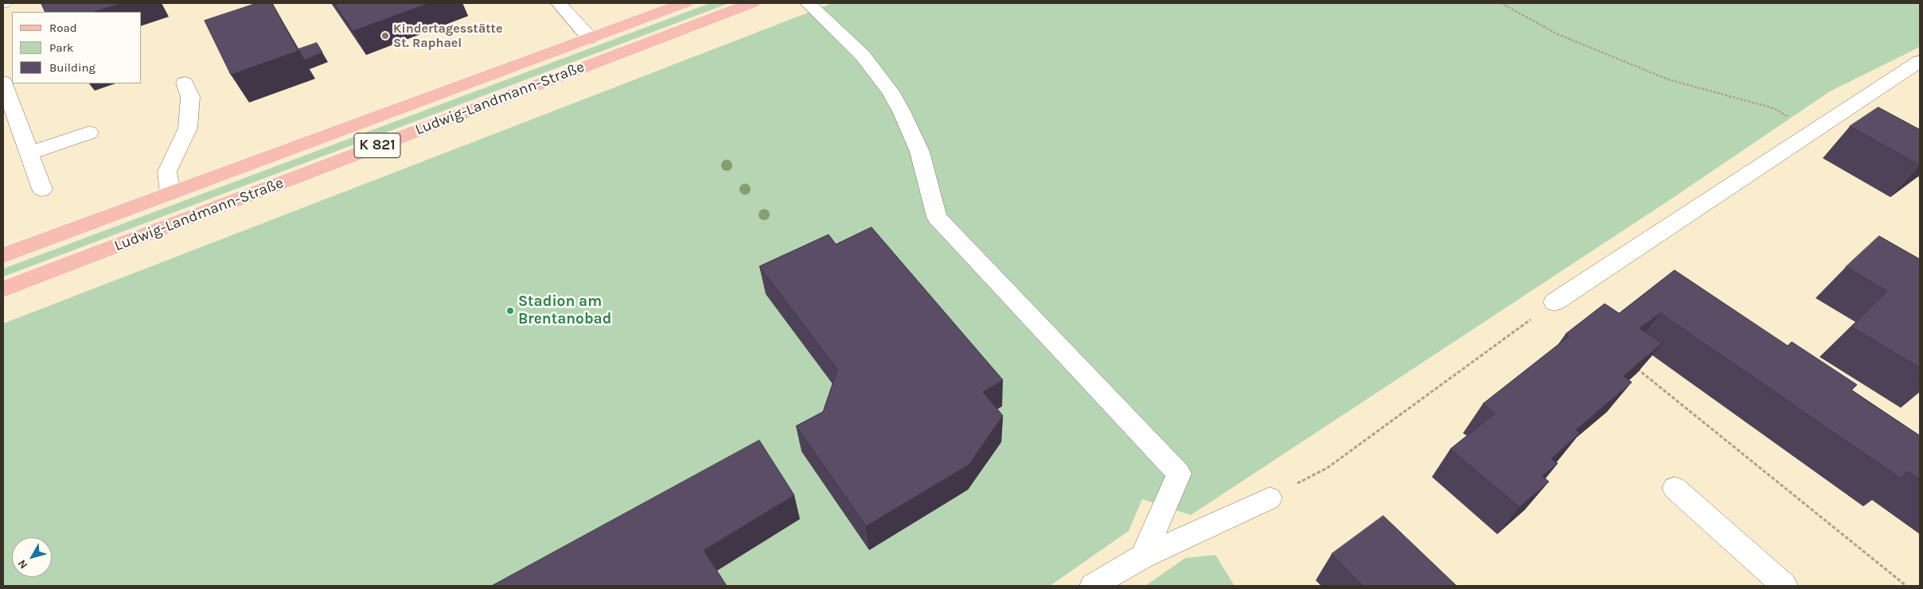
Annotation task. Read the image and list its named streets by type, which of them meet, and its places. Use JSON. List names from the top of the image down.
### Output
{
  "streets": {
    "main road": ["Ludwig-Landmann-Straße", "K 821"]
  },
  "places": ["Kindertagesstätte St. Raphael", "Stadion am Brentanobad"],
  "legend": ["Road", "Park", "Building"],
  "north": "bottom left"
}
